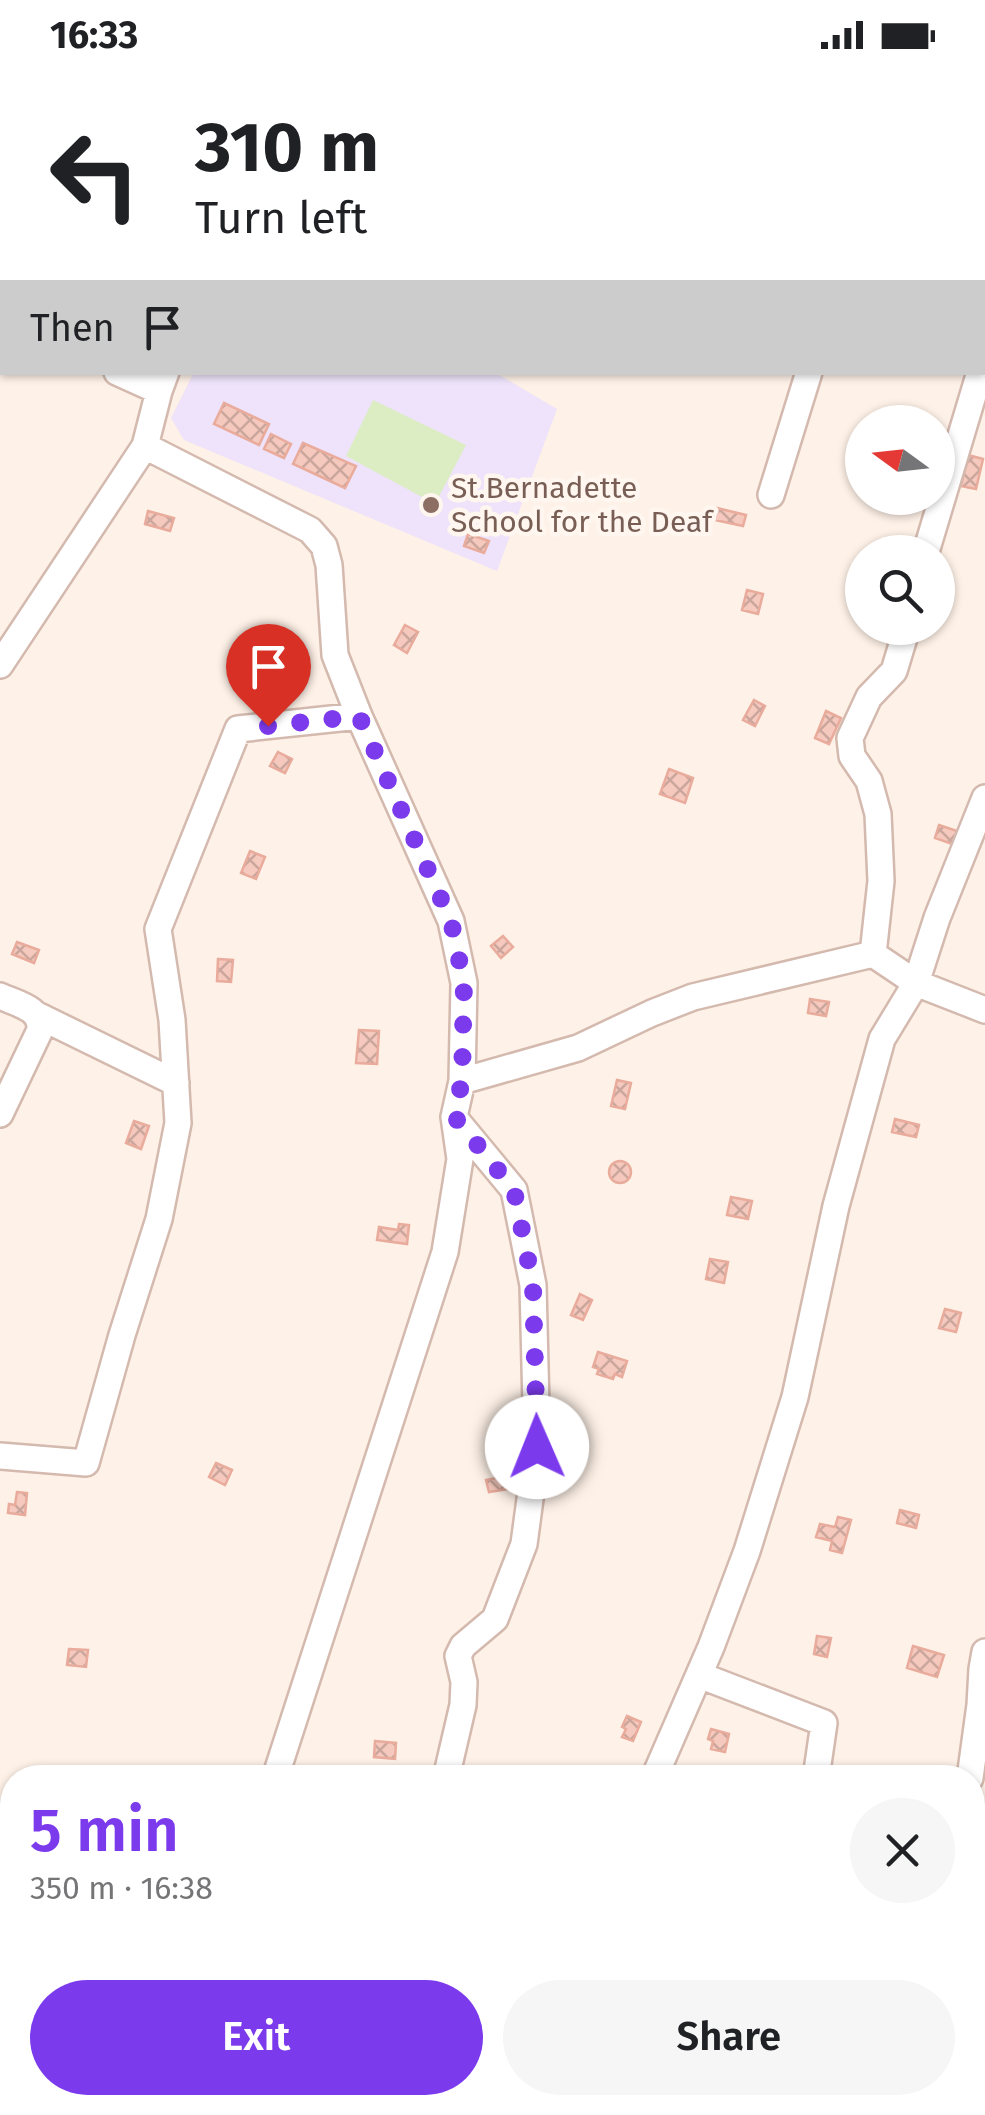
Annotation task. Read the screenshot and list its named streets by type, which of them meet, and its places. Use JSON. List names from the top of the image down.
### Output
{
  "places": ["St.Bernadette School for the Deaf"],
  "north": "left",
  "page": {
    "status": "16:33",
    "turn": ["310 m", "Turn left"],
    "then": "Then",
    "heading": ["5 min", "350 m · 16:38"],
    "buttons": ["Exit", "Share"]
  }
}
